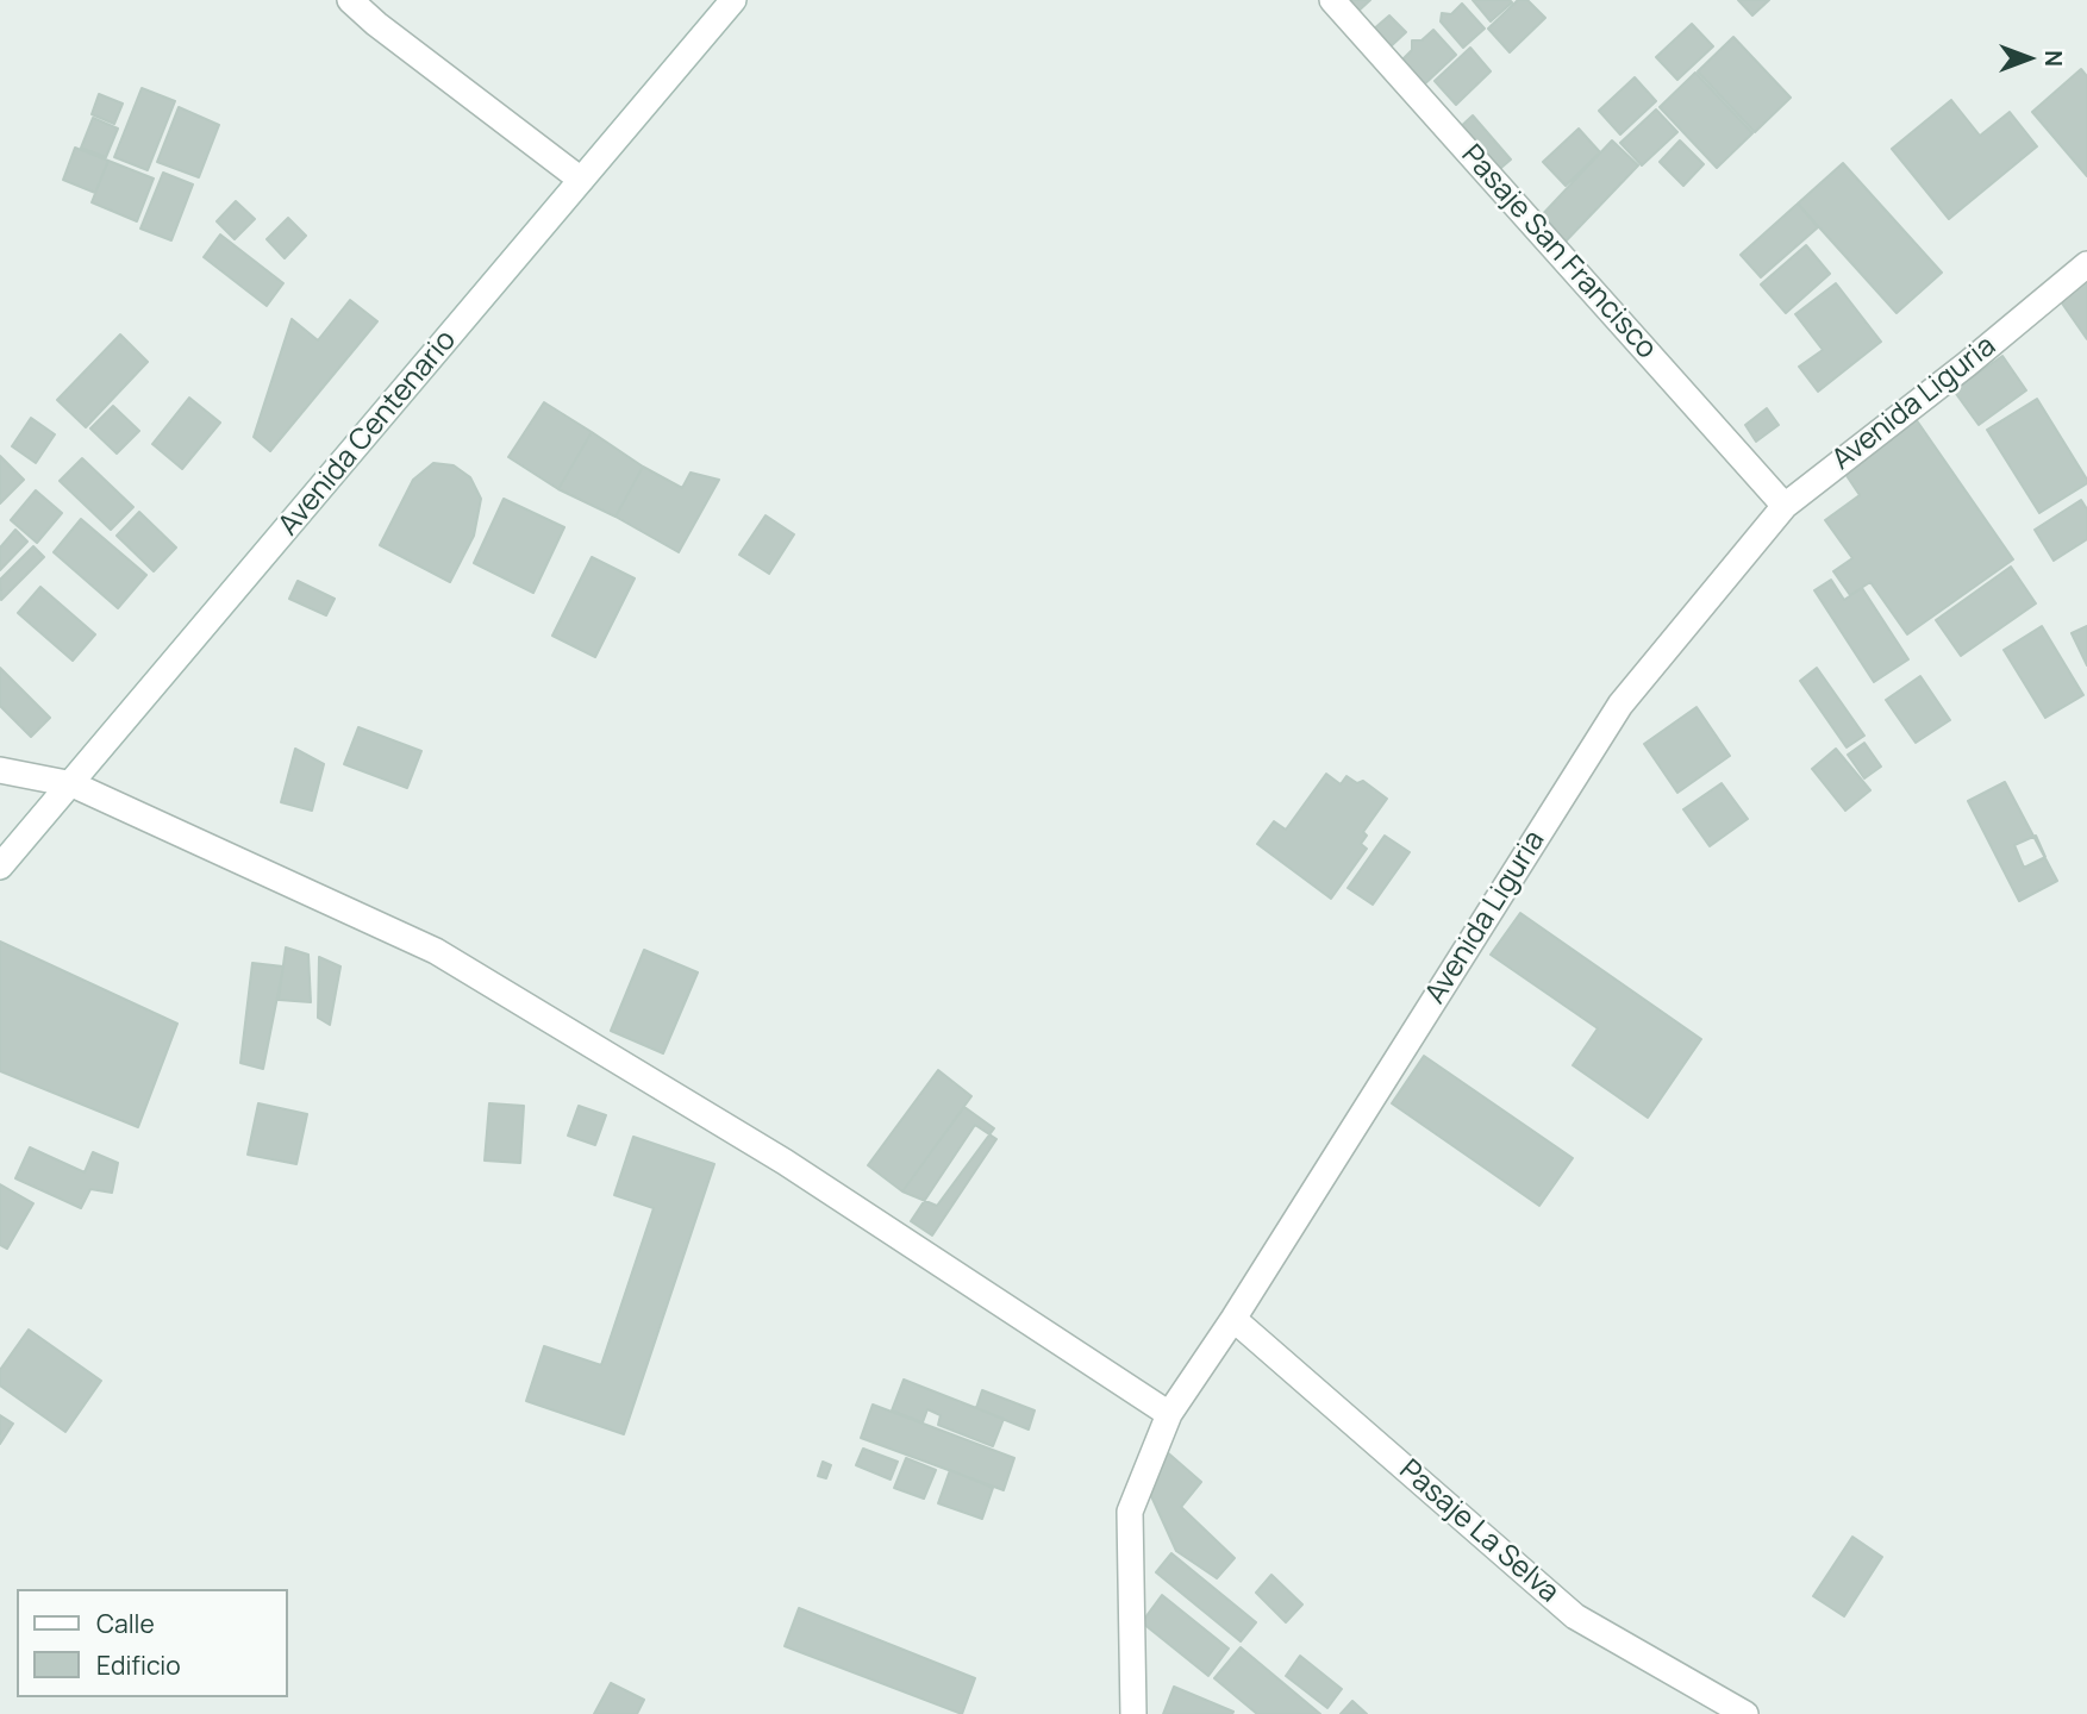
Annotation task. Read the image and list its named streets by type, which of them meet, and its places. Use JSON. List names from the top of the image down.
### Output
{
  "streets": {
    "street": [
      "Pasaje San Francisco",
      "Avenida Liguria",
      "Avenida Centenario",
      "Pasaje La Selva"
    ]
  },
  "crossings": [
    ["Pasaje San Francisco", "Avenida Liguria"],
    ["Avenida Liguria", "Pasaje La Selva"]
  ],
  "legend": ["Calle", "Edificio"],
  "north": "right"
}
